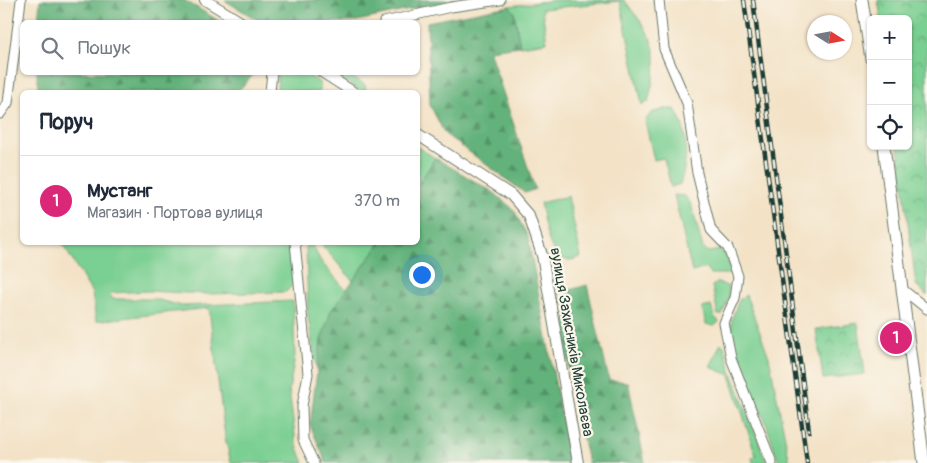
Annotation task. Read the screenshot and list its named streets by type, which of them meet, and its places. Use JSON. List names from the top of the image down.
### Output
{
  "streets": {
    "street": ["вулиця Захисників Миколаєва"]
  },
  "north": "right",
  "page": {
    "map_buttons": ["+", "−"],
    "search": "Пошук",
    "heading": "Поруч",
    "list": [
      {
        "mark": "1",
        "name": "Мустанг",
        "note": "Магазин · Портова вулиця",
        "value": "370 m"
      }
    ],
    "pins": "1"
  }
}
